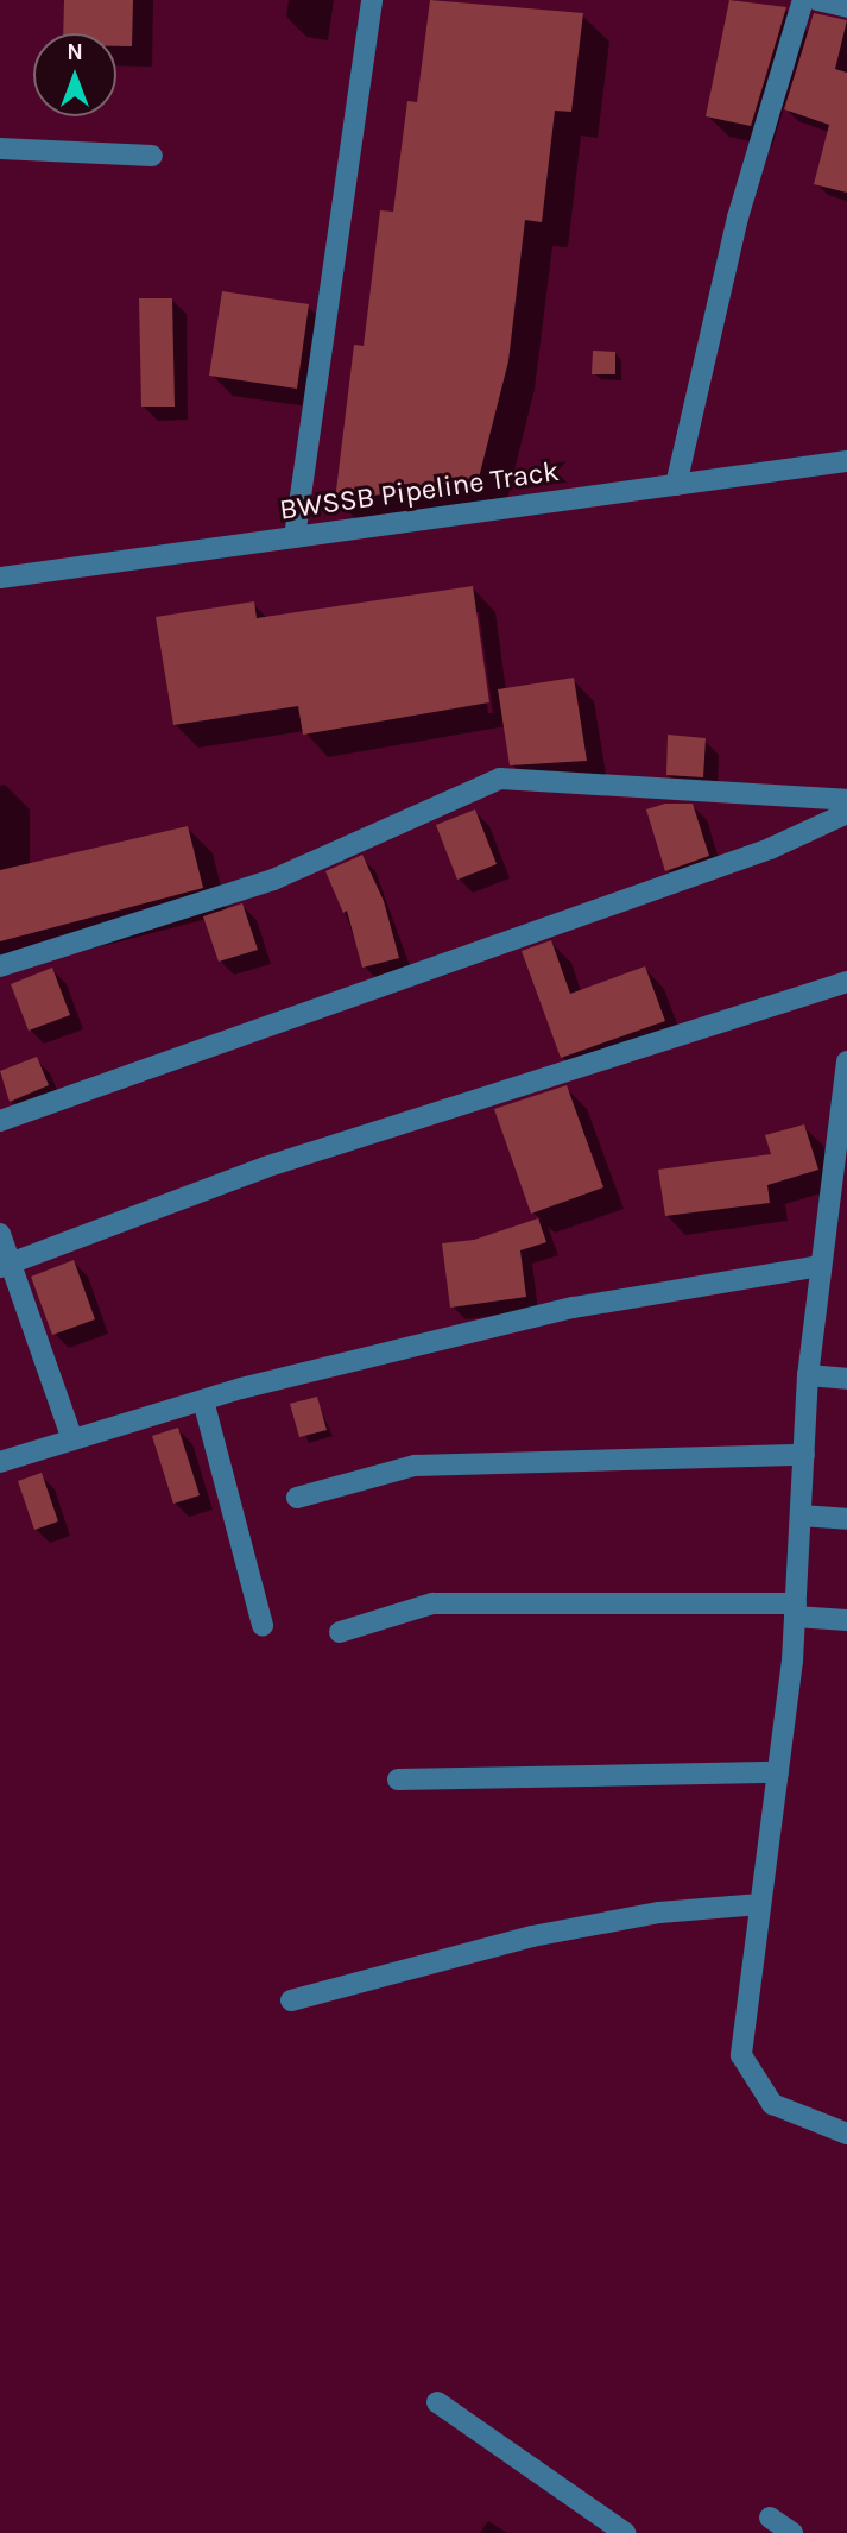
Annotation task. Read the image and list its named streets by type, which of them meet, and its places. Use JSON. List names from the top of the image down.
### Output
{
  "streets": {
    "street": ["BWSSB Pipeline Track"]
  },
  "north": "top"
}
